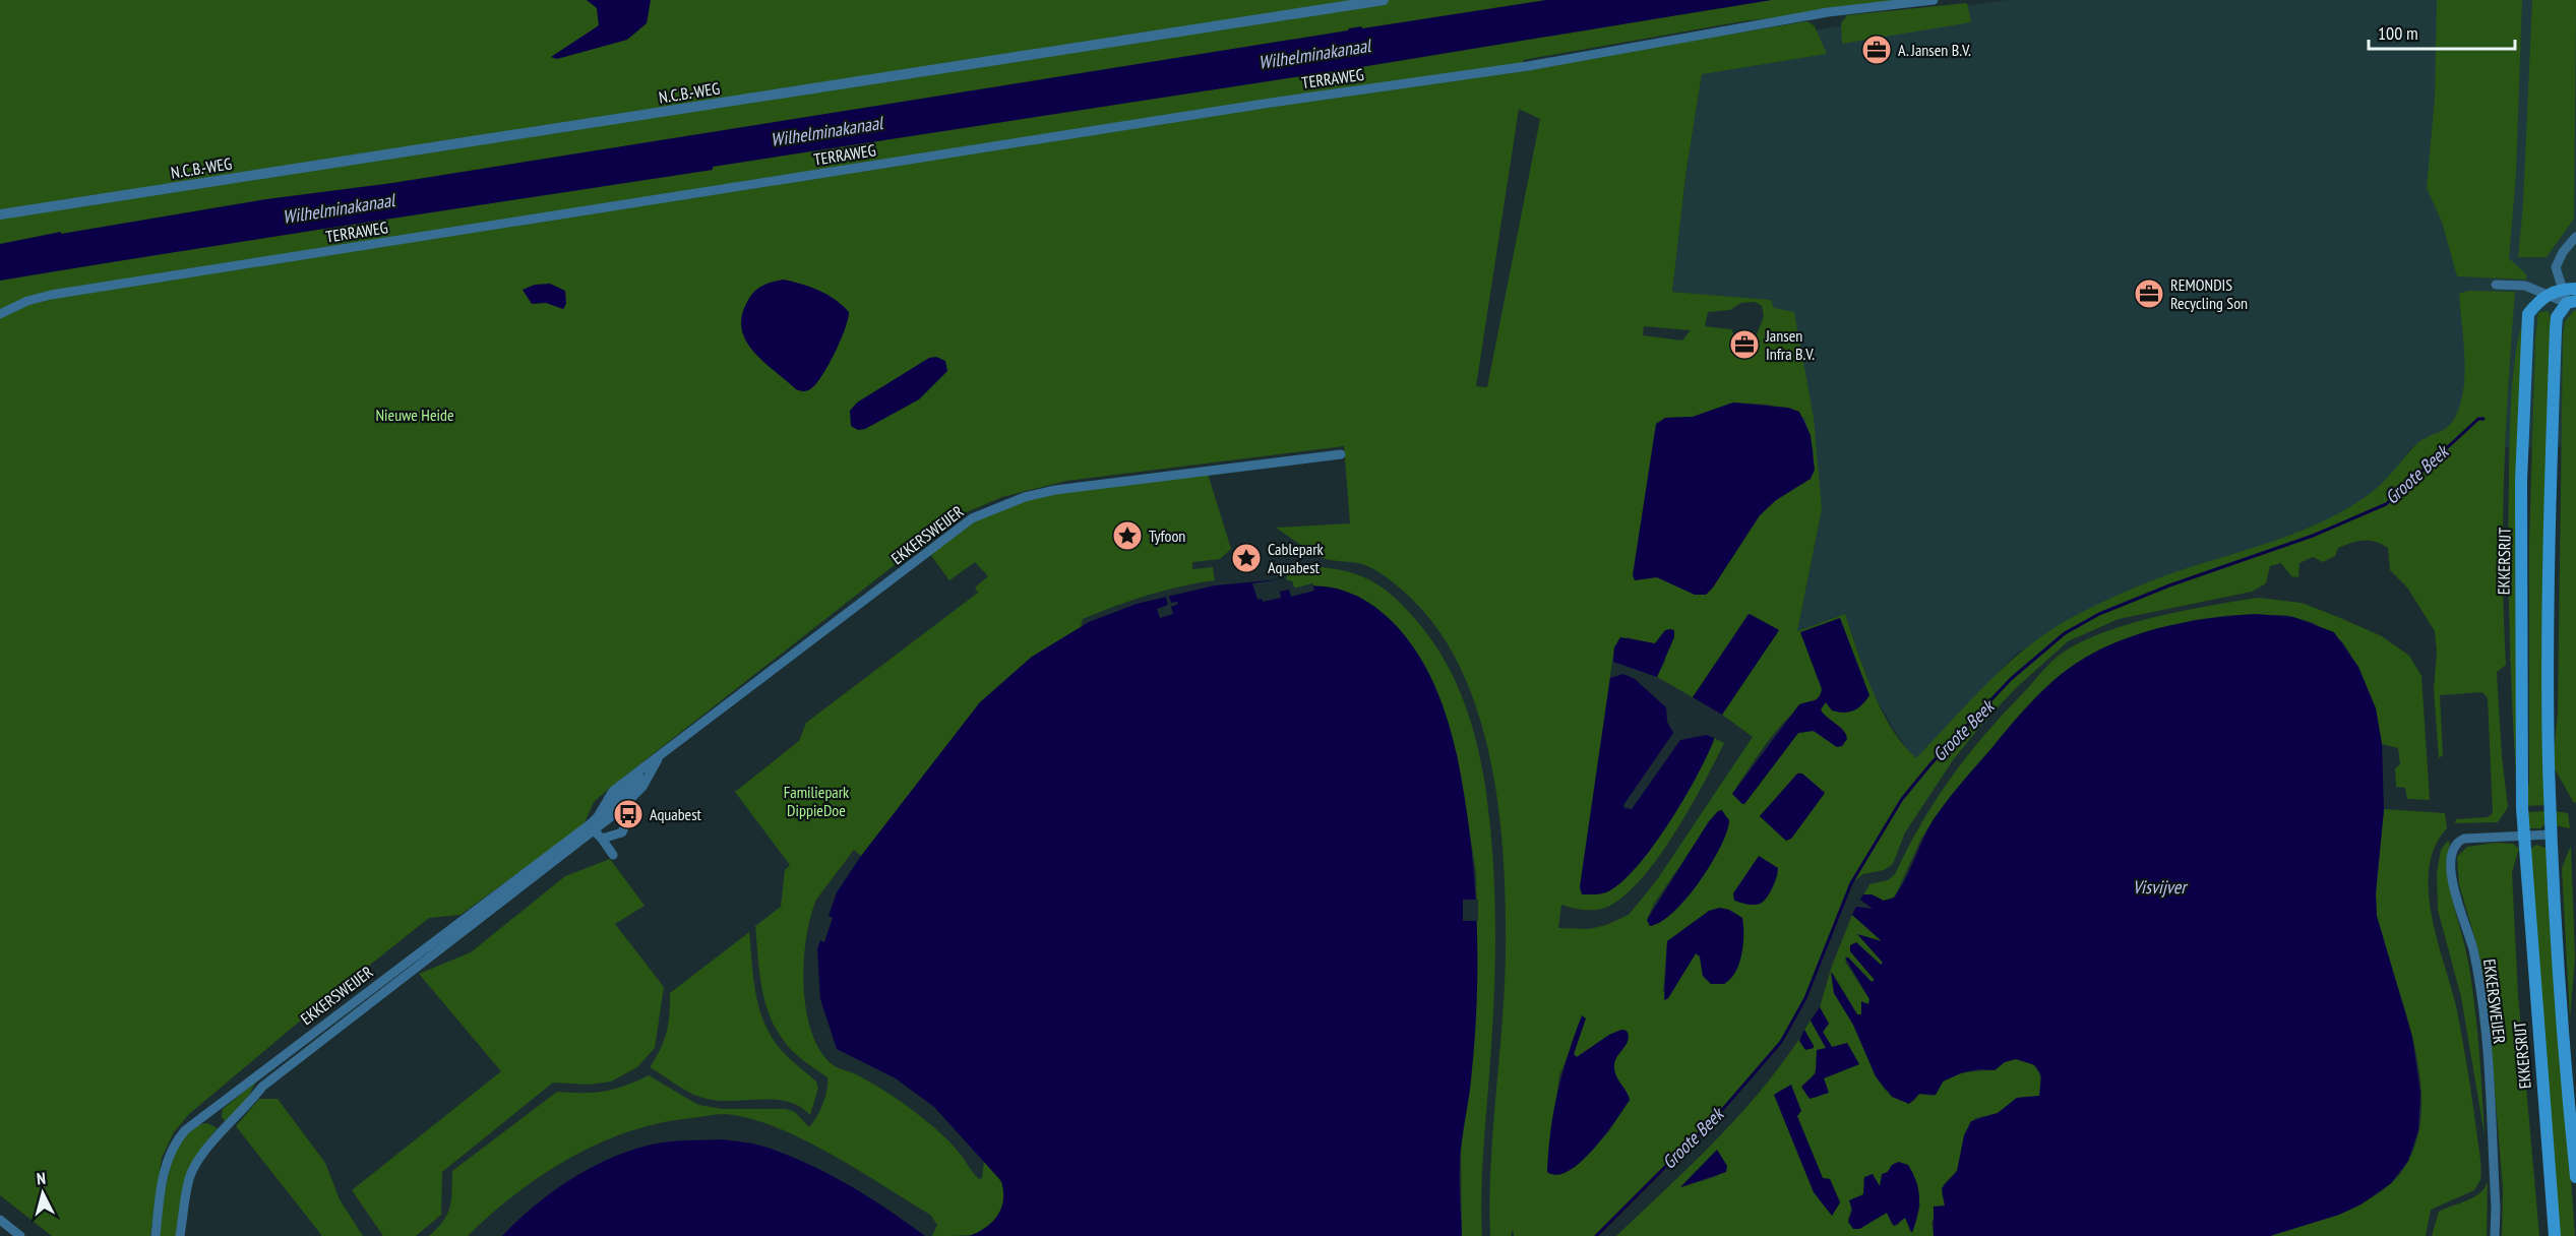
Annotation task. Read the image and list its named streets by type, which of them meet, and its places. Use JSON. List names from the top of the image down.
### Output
{
  "streets": {
    "main road": ["EKKERSRIJT"],
    "street": ["TERRAWEG", "N.C.B.-WEG", "EKKERSWEIJER"]
  },
  "crossings": [
    ["EKKERSWEIJER", "EKKERSRIJT"]
  ],
  "water": ["Wilhelminakanaal", "Groote Beek", "Visvijver"],
  "parks": ["Nieuwe Heide", "Familiepark DippieDoe"],
  "places": {
    "office": ["A. Jansen B.V.", "REMONDIS Recycling Son", "Jansen Infra B.V."],
    "place": ["Tyfoon", "Cablepark Aquabest"],
    "bus stop": ["Aquabest"]
  },
  "scale_bar": "100 m",
  "north": "top"
}
